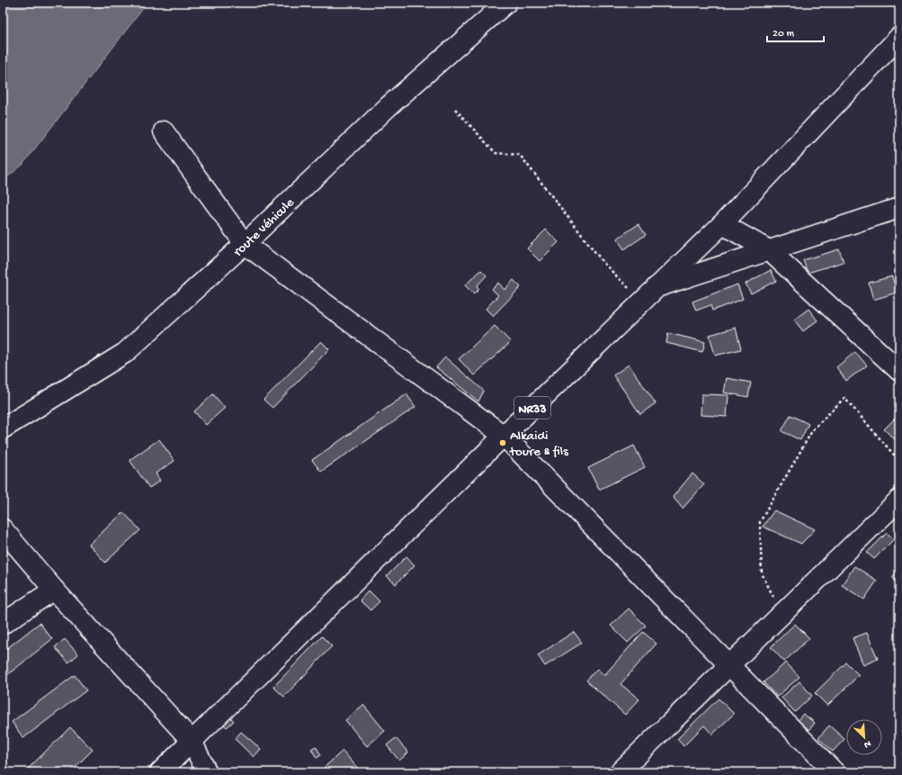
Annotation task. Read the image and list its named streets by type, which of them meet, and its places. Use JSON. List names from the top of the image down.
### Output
{
  "streets": {
    "street": ["route véhicule", "NR33"]
  },
  "places": ["Alkaidi toure & fils"],
  "scale_bar": "20 m",
  "north": "bottom right"
}
